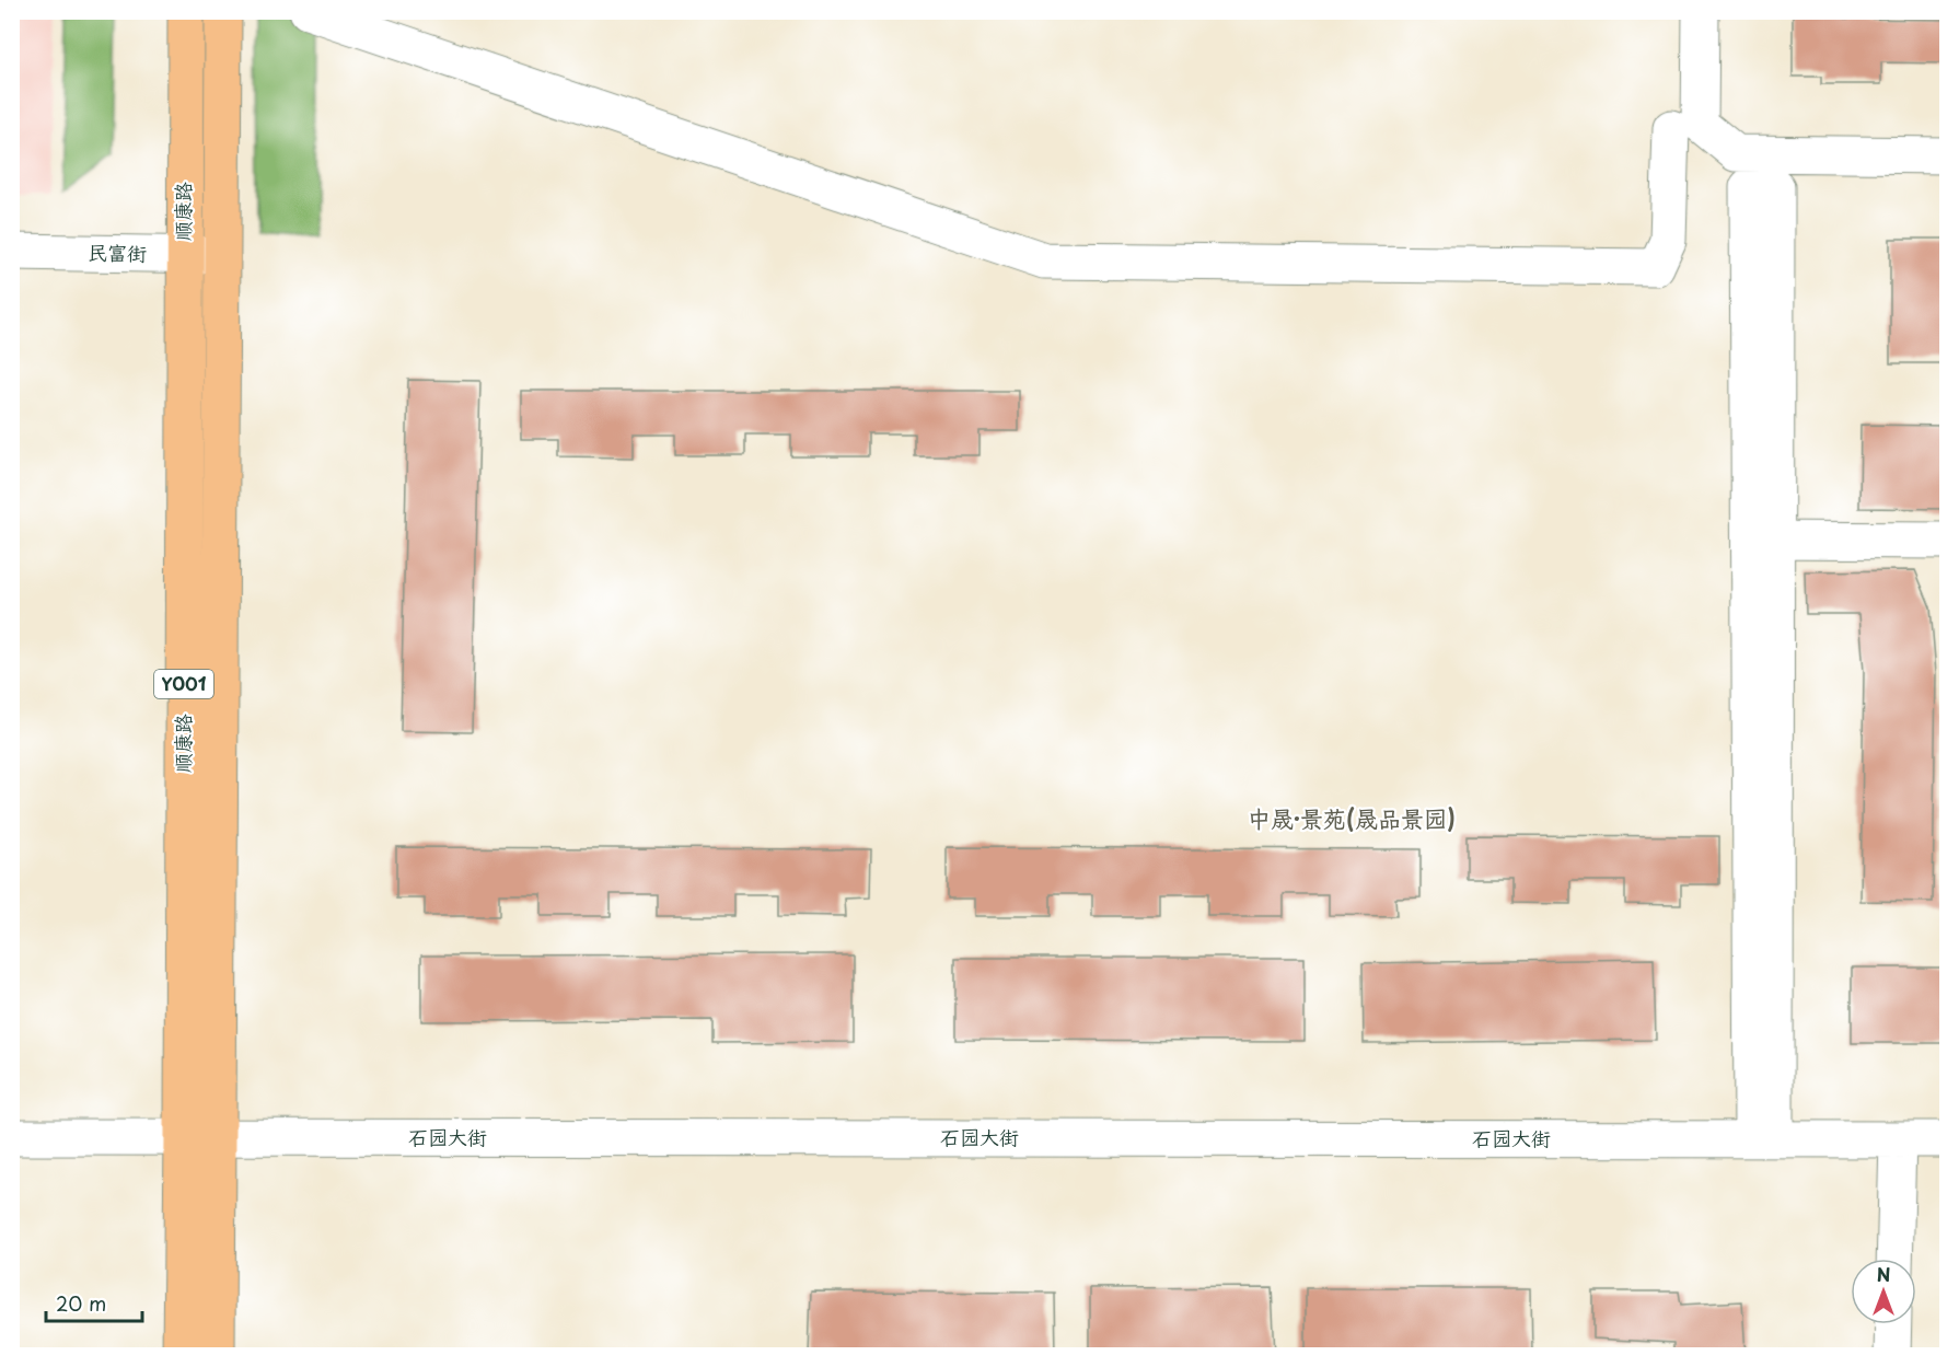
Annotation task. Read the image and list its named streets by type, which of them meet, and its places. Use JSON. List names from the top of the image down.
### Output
{
  "streets": {
    "main road": ["顺康路", "Y001"],
    "street": ["民富街", "石园大街"]
  },
  "crossings": [
    ["顺康路", "民富街"],
    ["顺康路", "石园大街"]
  ],
  "districts": ["中晟·景苑(晟品景园)"],
  "scale_bar": "20 m",
  "north": "top"
}
